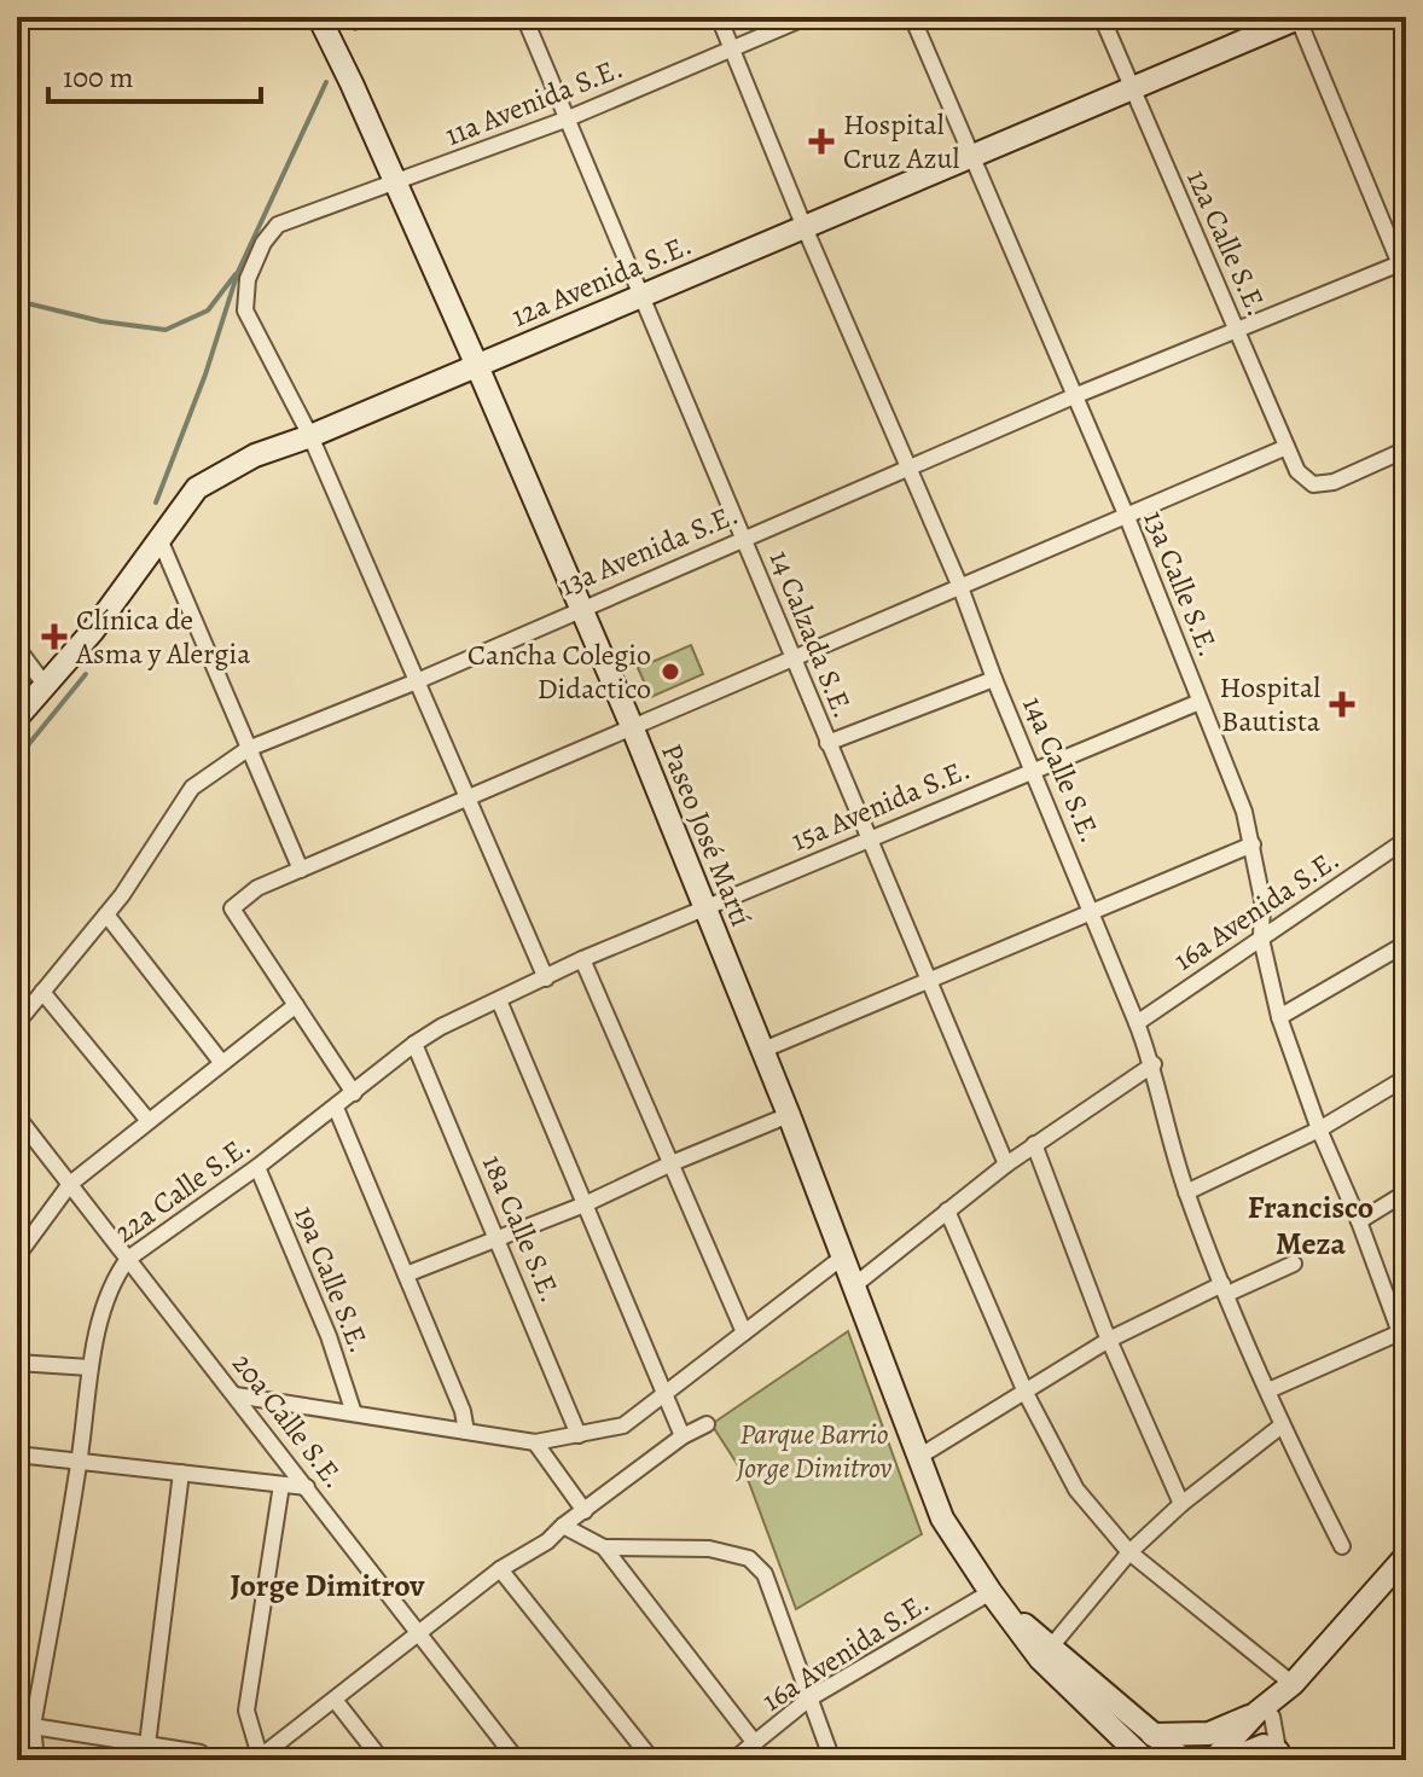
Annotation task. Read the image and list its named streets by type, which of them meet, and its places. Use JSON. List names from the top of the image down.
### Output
{
  "streets": {
    "main road": ["12a Avenida S.E.", "Paseo José Martí"],
    "street": [
      "11a Avenida S.E.",
      "12a Calle S.E.",
      "13a Avenida S.E.",
      "13a Calle S.E.",
      "14 Calzada S.E.",
      "14a Calle S.E.",
      "15a Avenida S.E.",
      "16a Avenida S.E.",
      "22a Calle S.E.",
      "18a Calle S.E.",
      "19a Calle S.E.",
      "20a Calle S.E."
    ]
  },
  "crossings": [
    ["11a Avenida S.E.", "12a Avenida S.E."],
    ["11a Avenida S.E.", "14 Calzada S.E."],
    ["11a Avenida S.E.", "14a Calle S.E."],
    ["11a Avenida S.E.", "Paseo José Martí"],
    ["12a Calle S.E.", "12a Avenida S.E."],
    ["12a Calle S.E.", "13a Avenida S.E."],
    ["12a Avenida S.E.", "13a Calle S.E."],
    ["12a Avenida S.E.", "14 Calzada S.E."],
    ["12a Avenida S.E.", "14a Calle S.E."],
    ["12a Avenida S.E.", "Paseo José Martí"],
    ["13a Avenida S.E.", "13a Calle S.E."],
    ["13a Avenida S.E.", "14 Calzada S.E."],
    ["13a Avenida S.E.", "14a Calle S.E."],
    ["13a Avenida S.E.", "Paseo José Martí"],
    ["13a Calle S.E.", "15a Avenida S.E."],
    ["13a Calle S.E.", "16a Avenida S.E."],
    ["14 Calzada S.E.", "15a Avenida S.E."],
    ["14a Calle S.E.", "15a Avenida S.E."],
    ["14a Calle S.E.", "16a Avenida S.E."],
    ["15a Avenida S.E.", "Paseo José Martí"],
    ["15a Avenida S.E.", "22a Calle S.E."],
    ["Paseo José Martí", "16a Avenida S.E."],
    ["22a Calle S.E.", "18a Calle S.E."],
    ["22a Calle S.E.", "19a Calle S.E."],
    ["22a Calle S.E.", "20a Calle S.E."]
  ],
  "districts": ["Francisco Meza", "Jorge Dimitrov"],
  "parks": ["Parque Barrio Jorge Dimitrov"],
  "places": {
    "health": ["Hospital Cruz Azul", "Clínica de Asma y Alergia", "Hospital Bautista"],
    "other": ["Cancha Colegio Didactico"]
  },
  "scale_bar": "100 m"
}
